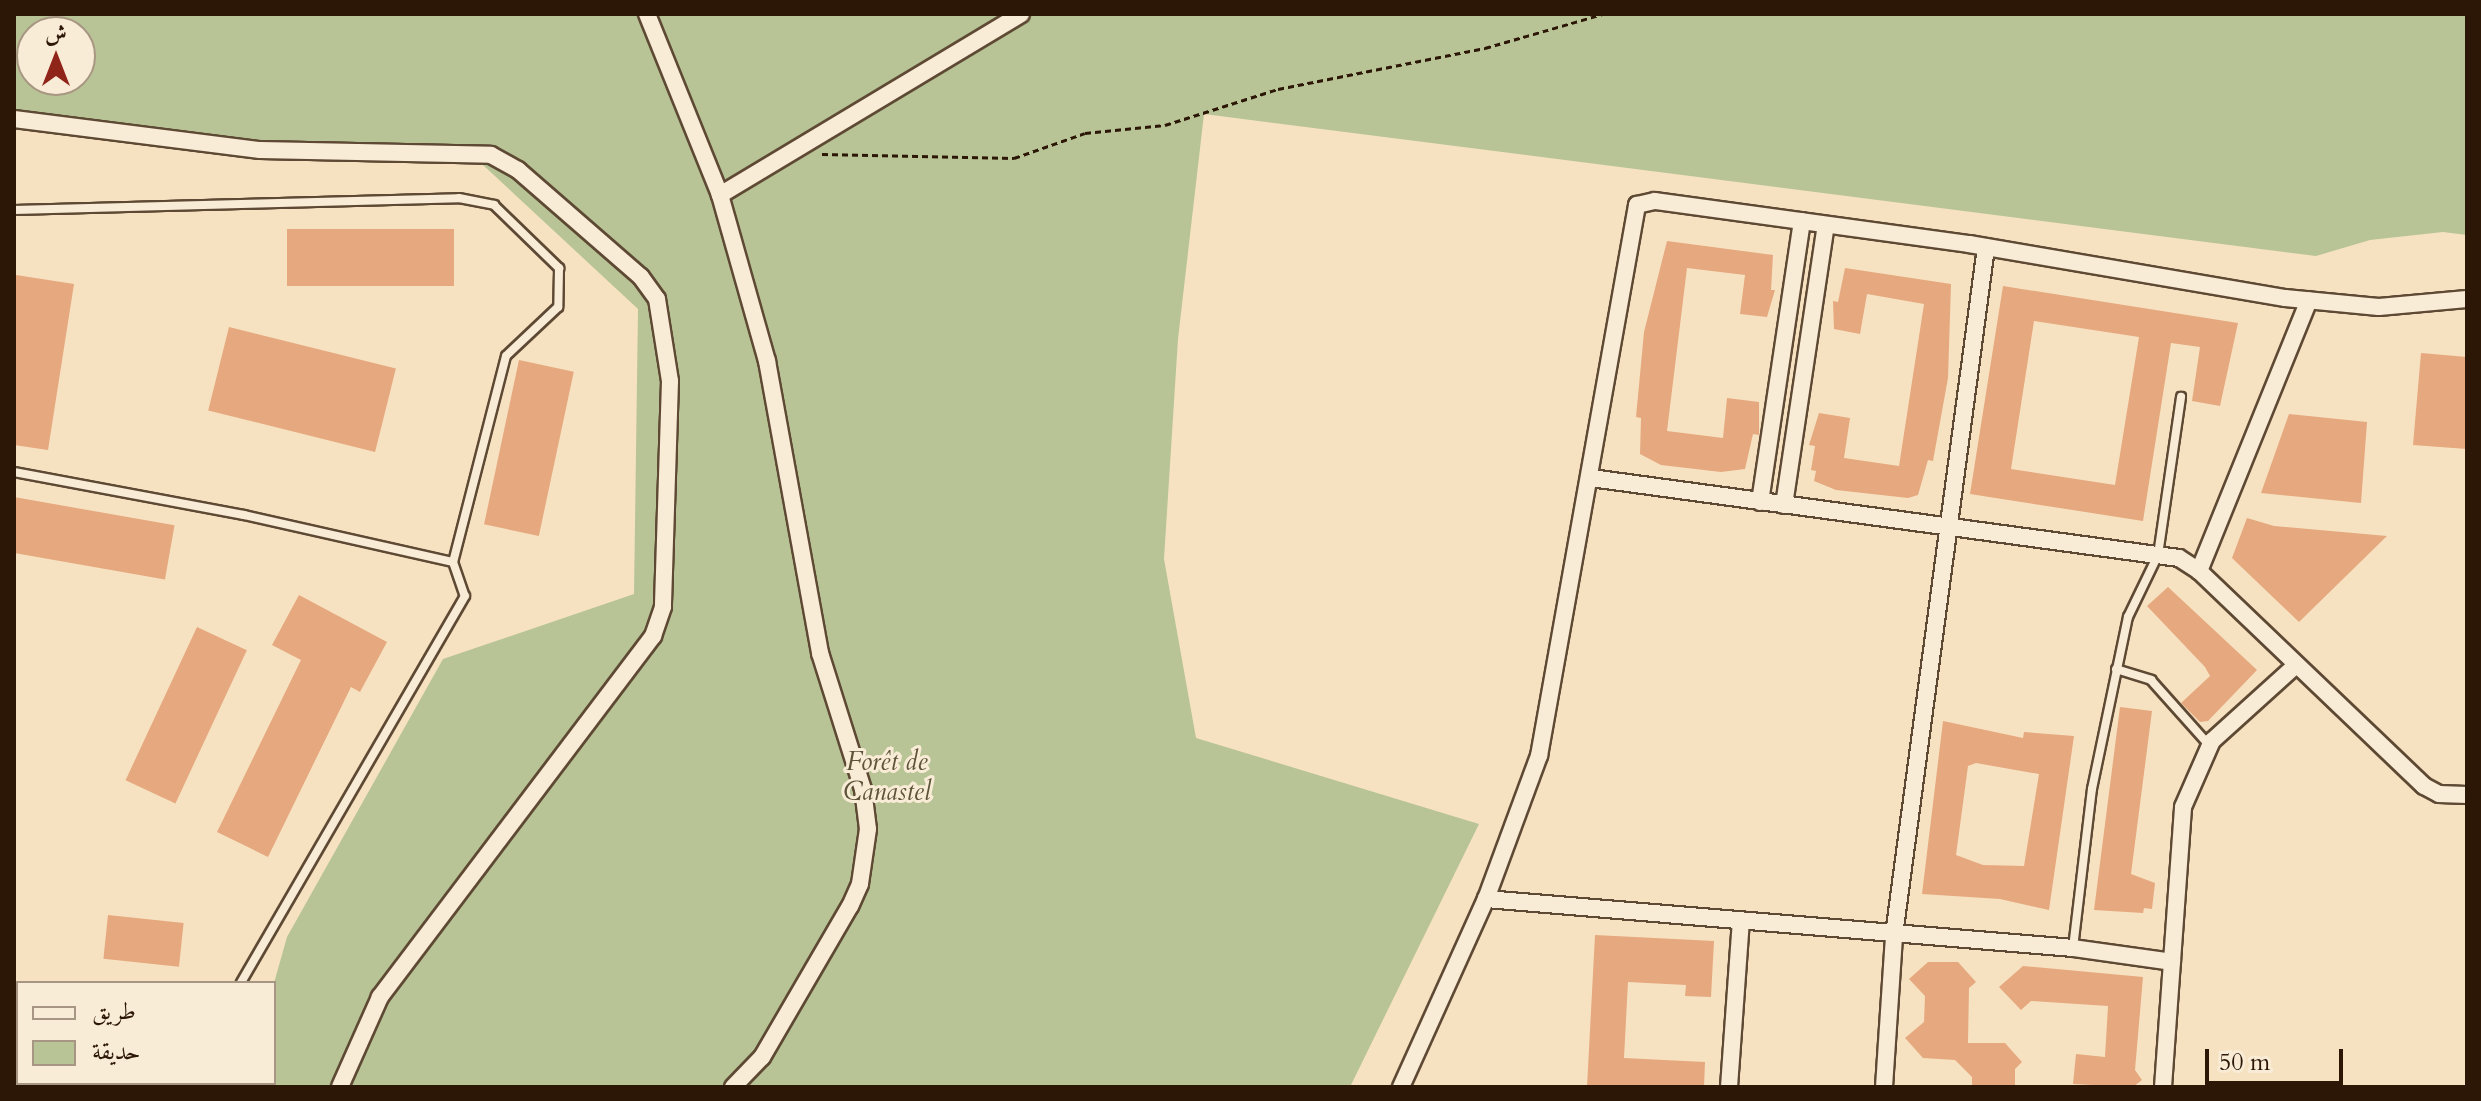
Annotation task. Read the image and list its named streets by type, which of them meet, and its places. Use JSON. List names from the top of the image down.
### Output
{
  "parks": ["Forêt de Canastel"],
  "legend": ["طريق", "حديقة"],
  "scale_bar": "50 m",
  "north": "top"
}
